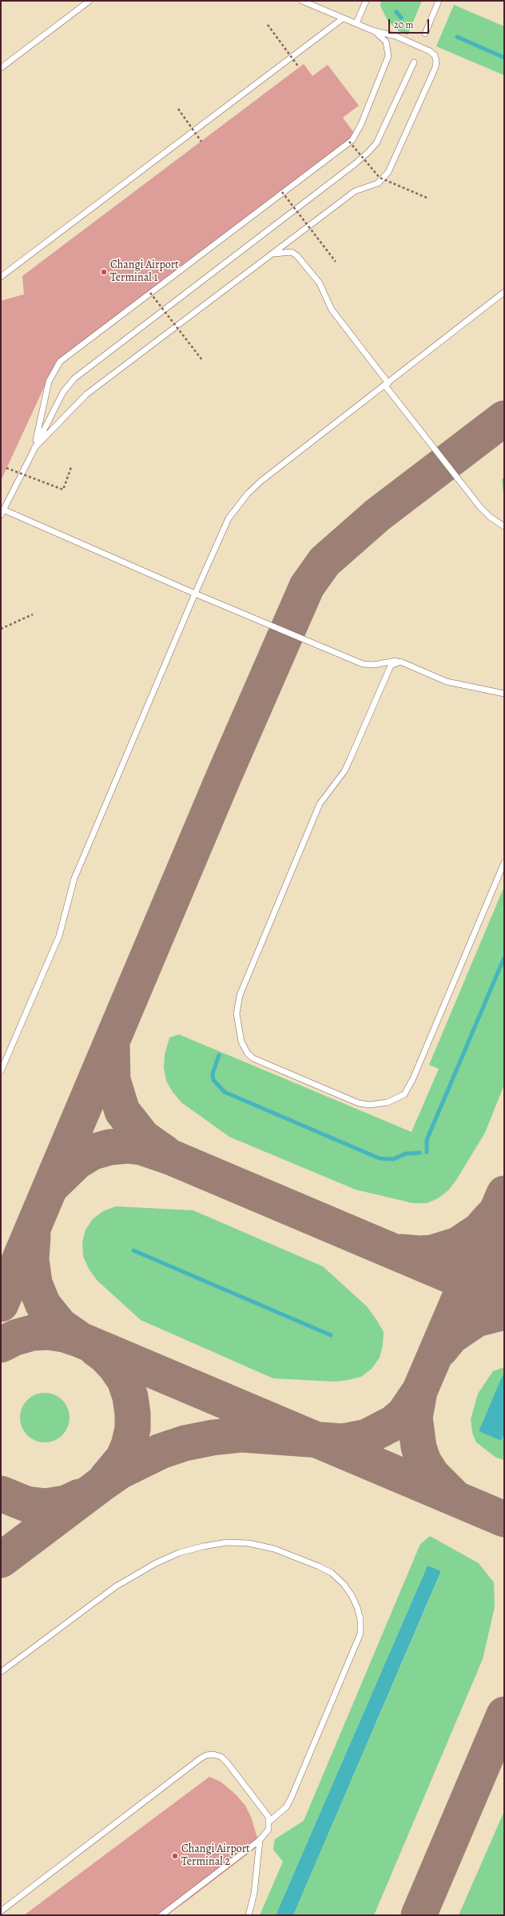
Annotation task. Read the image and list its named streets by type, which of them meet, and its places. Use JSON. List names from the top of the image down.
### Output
{
  "places": ["Changi Airport Terminal 1", "Changi Airport Terminal 2"],
  "scale_bar": "20 m"
}
